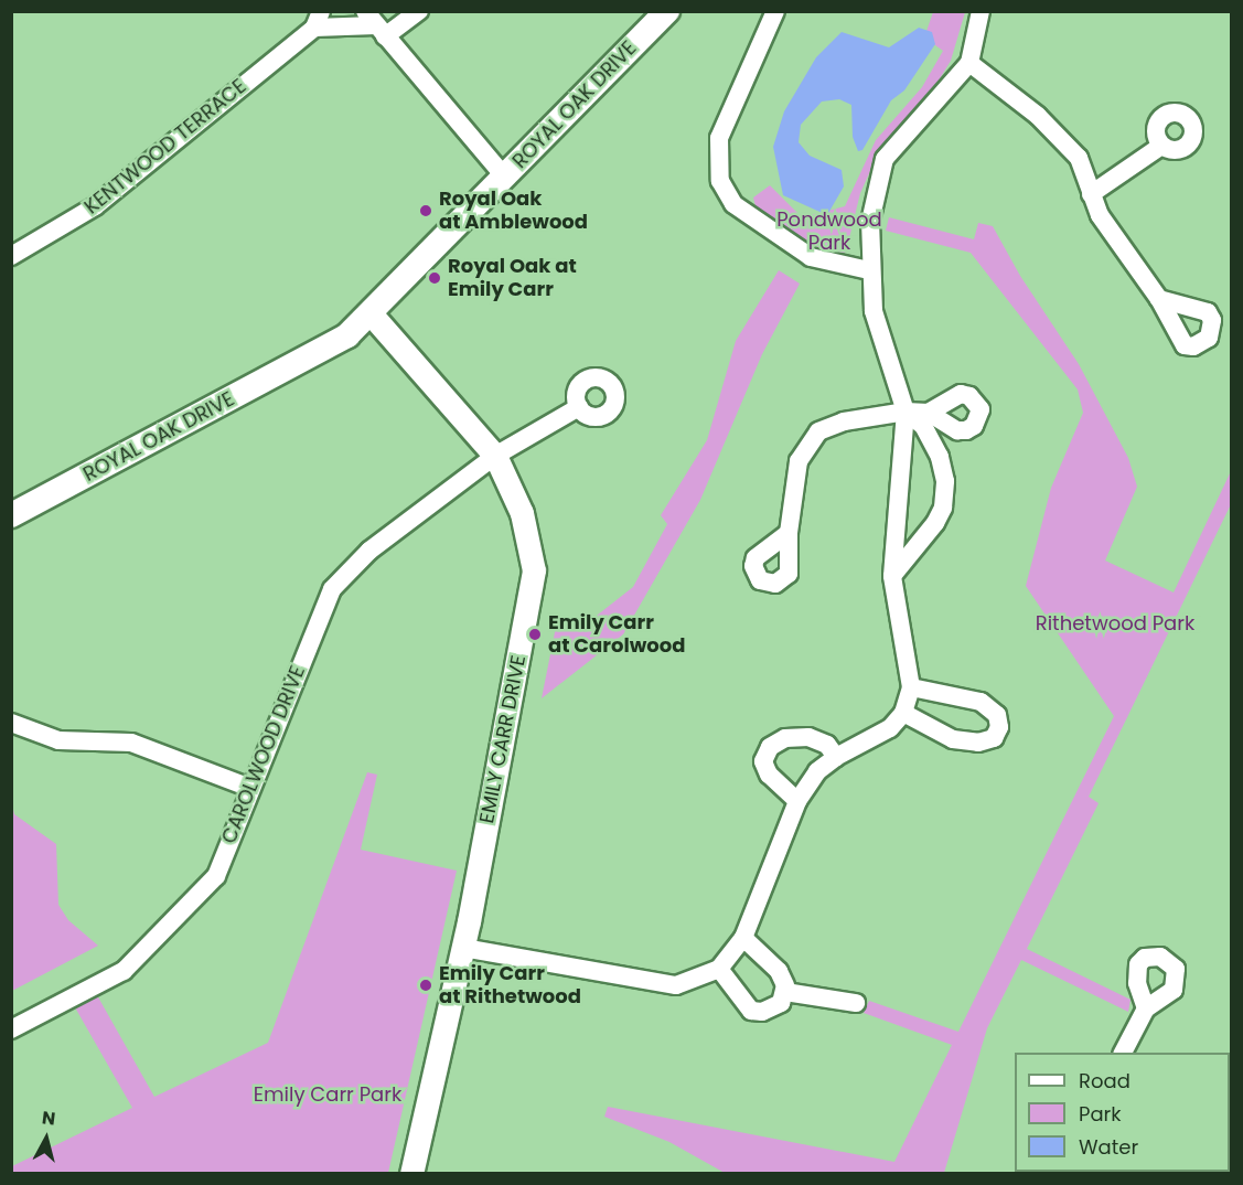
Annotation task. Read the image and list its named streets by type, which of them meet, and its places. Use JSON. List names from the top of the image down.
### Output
{
  "streets": {
    "main road": ["ROYAL OAK DRIVE"],
    "street": ["KENTWOOD TERRACE", "EMILY CARR DRIVE", "CAROLWOOD DRIVE"]
  },
  "crossings": [
    ["ROYAL OAK DRIVE", "EMILY CARR DRIVE"],
    ["EMILY CARR DRIVE", "CAROLWOOD DRIVE"]
  ],
  "parks": ["Pondwood Park", "Rithetwood Park", "Emily Carr Park"],
  "places": [
    "Royal Oak at Amblewood",
    "Royal Oak at Emily Carr",
    "Emily Carr at Carolwood",
    "Emily Carr at Rithetwood"
  ],
  "legend": ["Road", "Park", "Water"],
  "north": "top"
}
